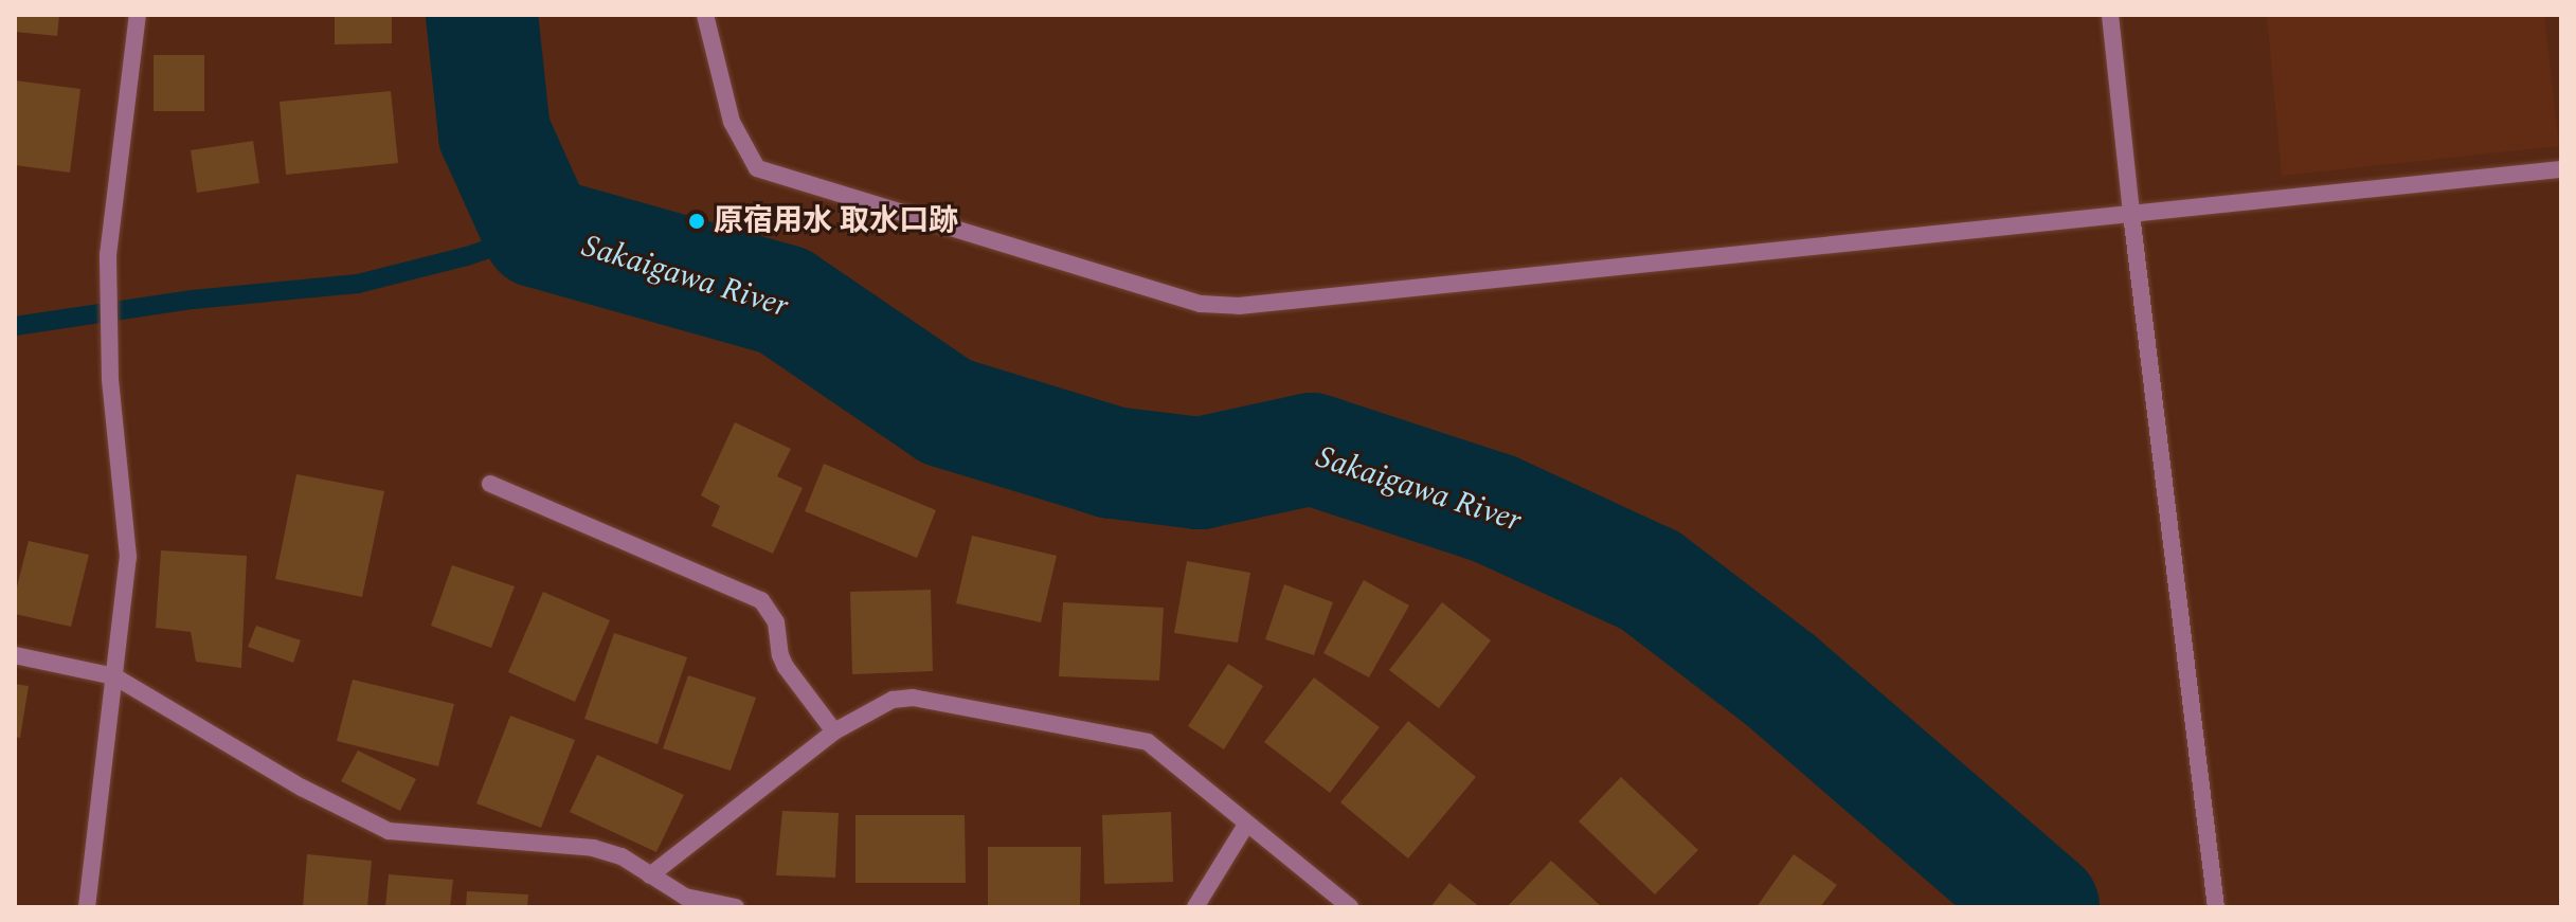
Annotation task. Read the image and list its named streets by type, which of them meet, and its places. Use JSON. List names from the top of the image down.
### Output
{
  "water": ["Sakaigawa River"],
  "places": ["原宿用水 取水口跡"]
}
